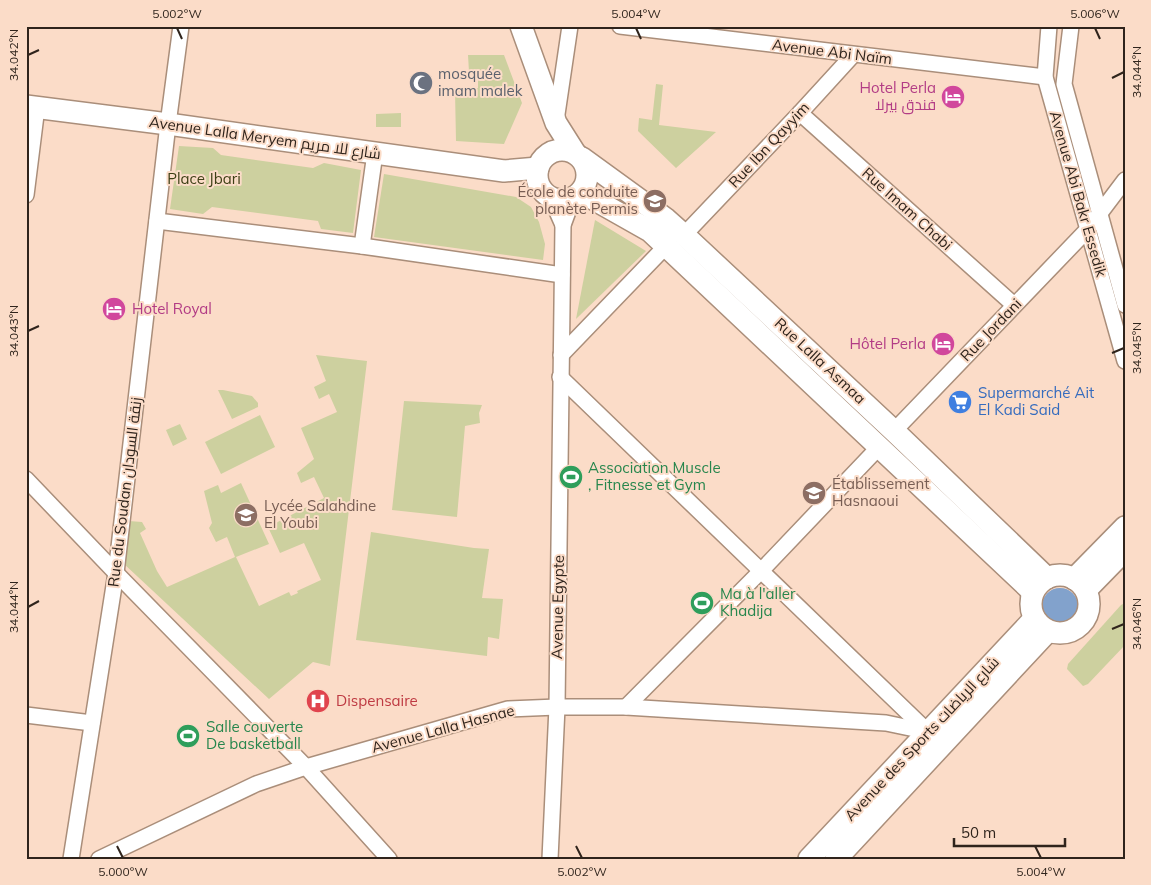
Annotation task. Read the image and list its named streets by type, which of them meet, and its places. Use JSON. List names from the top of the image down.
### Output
{
  "streets": {
    "street": [
      "Avenue Abi Naïm",
      "Avenue Lalla Meryem شارع للا مريم",
      "Rue Ibn Qayyim",
      "Avenue Abi Bakr Essedik",
      "Rue Imam Chabi",
      "Rue Jordani",
      "Rue Lalla Asmaa",
      "Rue du Soudan زنقة السودان",
      "Avenue Egypte",
      "Avenue Lalla Hasnae",
      "Avenue des Sports شارع الرياضات"
    ]
  },
  "crossings": [
    ["Avenue Abi Naïm", "Rue Ibn Qayyim"],
    ["Avenue Abi Naïm", "Avenue Abi Bakr Essedik"],
    ["Avenue Lalla Meryem شارع للا مريم", "Rue Lalla Asmaa"],
    ["Avenue Lalla Meryem شارع للا مريم", "Rue du Soudan زنقة السودان"],
    ["Avenue Lalla Meryem شارع للا مريم", "Avenue Egypte"],
    ["Rue Ibn Qayyim", "Rue Imam Chabi"],
    ["Rue Ibn Qayyim", "Rue Lalla Asmaa"],
    ["Avenue Abi Bakr Essedik", "Rue Jordani"],
    ["Rue Imam Chabi", "Rue Jordani"],
    ["Rue Jordani", "Rue Lalla Asmaa"],
    ["Rue Lalla Asmaa", "Avenue Egypte"],
    ["Rue Lalla Asmaa", "Avenue des Sports شارع الرياضات"],
    ["Avenue Egypte", "Avenue Lalla Hasnae"],
    ["Avenue Lalla Hasnae", "Avenue des Sports شارع الرياضات"]
  ],
  "parks": ["Place Jbari"],
  "places": {
    "mosque": ["mosquée imam malek"],
    "hotel": ["Hotel Perla فندق بيرلا", "Hotel Royal", "Hôtel Perla"],
    "school or university": ["École de conduite planète Permis", "Établissement Hasnaoui", "Lycée Salahdine El Youbi"],
    "supermarket": ["Supermarché Ait El Kadi Said"],
    "sports": ["Association Muscle , Fitnesse et Gym", "Ma à l'aller Khadija", "Salle couverte De basketball"],
    "hospital": ["Dispensaire"]
  },
  "scale_bar": "50 m",
  "coordinates": [
    "5.002°W",
    "5.004°W",
    "5.006°W",
    "34.042°N",
    "34.044°N",
    "34.043°N",
    "34.045°N",
    "34.046°N",
    "5.000°W"
  ]
}
